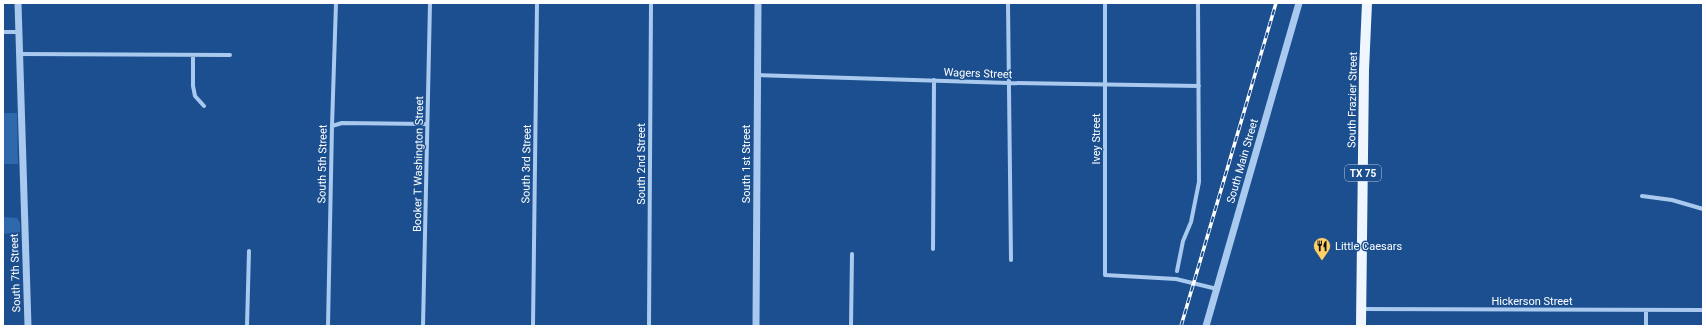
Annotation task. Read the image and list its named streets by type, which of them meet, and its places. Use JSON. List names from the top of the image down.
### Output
{
  "streets": {
    "main road": ["South Frazier Street", "TX 75"],
    "street": [
      "Wagers Street",
      "Ivey Street",
      "South Main Street",
      "South 5th Street",
      "Booker T Washington Street",
      "South 3rd Street",
      "South 2nd Street",
      "South 1st Street",
      "South 7th Street",
      "Hickerson Street"
    ]
  },
  "crossings": [
    ["Wagers Street", "Ivey Street"],
    ["Wagers Street", "South 1st Street"],
    ["South Frazier Street", "Hickerson Street"],
    ["Ivey Street", "South Main Street"]
  ],
  "places": {
    "restaurant": ["Little Caesars"]
  }
}
